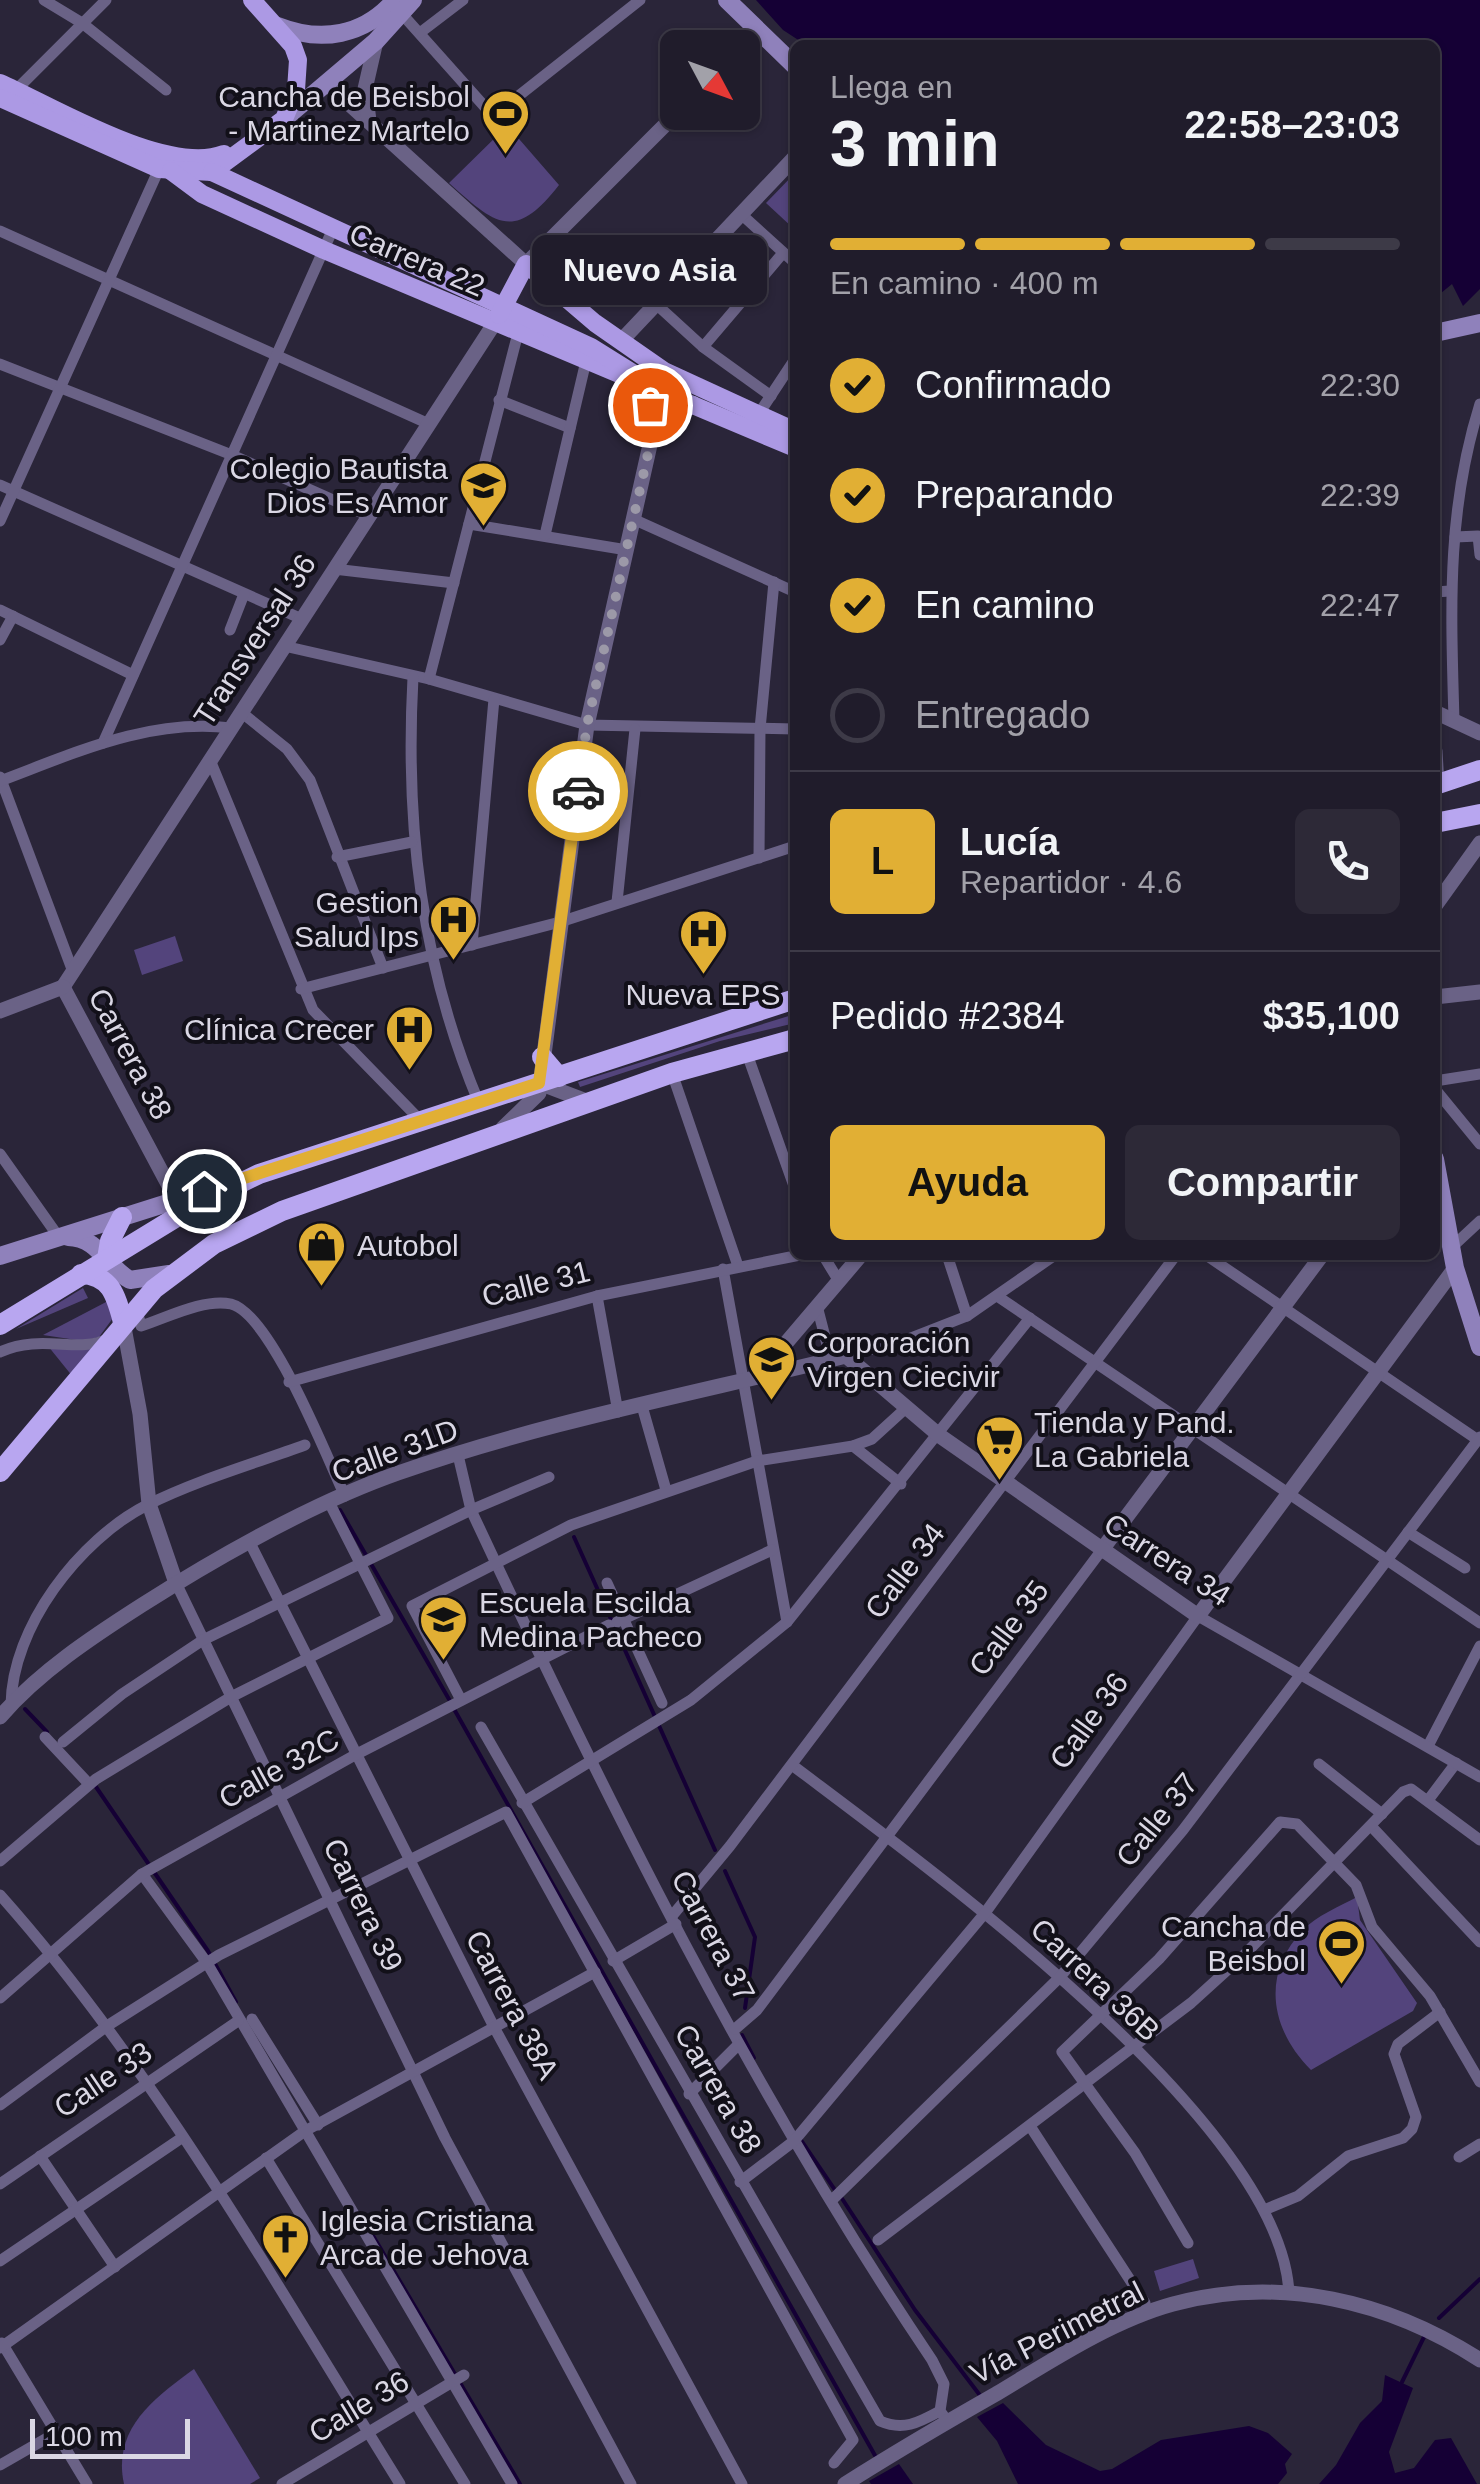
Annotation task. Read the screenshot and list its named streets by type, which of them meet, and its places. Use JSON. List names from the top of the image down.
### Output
{
  "streets": {
    "main road": ["Carrera 22"],
    "street": [
      "Transversal 36",
      "Carrera 38",
      "Calle 31",
      "Calle 31D",
      "Carrera 34",
      "Calle 34",
      "Calle 35",
      "Calle 36",
      "Calle 32C",
      "Calle 37",
      "Carrera 39",
      "Carrera 37",
      "Carrera 36B",
      "Carrera 38A",
      "Calle 33",
      "Vía Perimetral"
    ]
  },
  "crossings": [
    ["Carrera 22", "Transversal 36"],
    ["Transversal 36", "Carrera 38"],
    ["Carrera 38", "Calle 34"],
    ["Carrera 38", "Calle 36"],
    ["Carrera 38", "Carrera 37"],
    ["Carrera 38", "Carrera 38A"],
    ["Carrera 38", "Vía Perimetral"],
    ["Calle 31D", "Carrera 34"],
    ["Calle 31D", "Carrera 39"],
    ["Calle 31D", "Carrera 37"],
    ["Calle 31D", "Carrera 38A"],
    ["Carrera 34", "Calle 34"],
    ["Carrera 34", "Calle 35"],
    ["Carrera 34", "Calle 36"],
    ["Carrera 34", "Calle 37"],
    ["Calle 34", "Carrera 37"],
    ["Calle 34", "Carrera 36B"],
    ["Calle 35", "Carrera 37"],
    ["Calle 35", "Carrera 36B"],
    ["Calle 36", "Carrera 37"],
    ["Calle 36", "Carrera 36B"],
    ["Calle 32C", "Carrera 39"],
    ["Calle 32C", "Carrera 37"],
    ["Calle 32C", "Carrera 38A"],
    ["Calle 37", "Carrera 37"],
    ["Calle 37", "Carrera 36B"],
    ["Carrera 37", "Vía Perimetral"],
    ["Carrera 36B", "Vía Perimetral"]
  ],
  "places": {
    "sports": ["Cancha de Beisbol - Martinez Martelo", "Cancha de Beisbol"],
    "other": ["Nuevo Asia"],
    "school or university": ["Colegio Bautista Dios Es Amor", "Corporación Virgen Ciecivir", "Escuela Escilda Medina Pacheco"],
    "hospital": ["Gestion Salud Ips", "Nueva EPS", "Clínica Crecer"],
    "shop": ["Autobol"],
    "supermarket": ["Tienda y Pand. La Gabriela"],
    "church": ["Iglesia Cristiana Arca de Jehova"]
  },
  "scale_bar": "100 m",
  "north": "bottom right",
  "page": {
    "heading": ["3 min", "Llega en", "22:58–23:03"],
    "panel": [
      "Lucía",
      "Repartidor · 4.6",
      "Pedido #2384",
      "$35,100"
    ],
    "bar": "En camino · 400 m",
    "bubble": "Nuevo Asia",
    "list": [
      ["Confirmado", "22:30"],
      ["Preparando", "22:39"],
      ["En camino", "22:47"],
      "Entregado"
    ],
    "round": "L",
    "buttons": ["Ayuda", "Compartir"],
    "scale": "100 m"
  }
}
